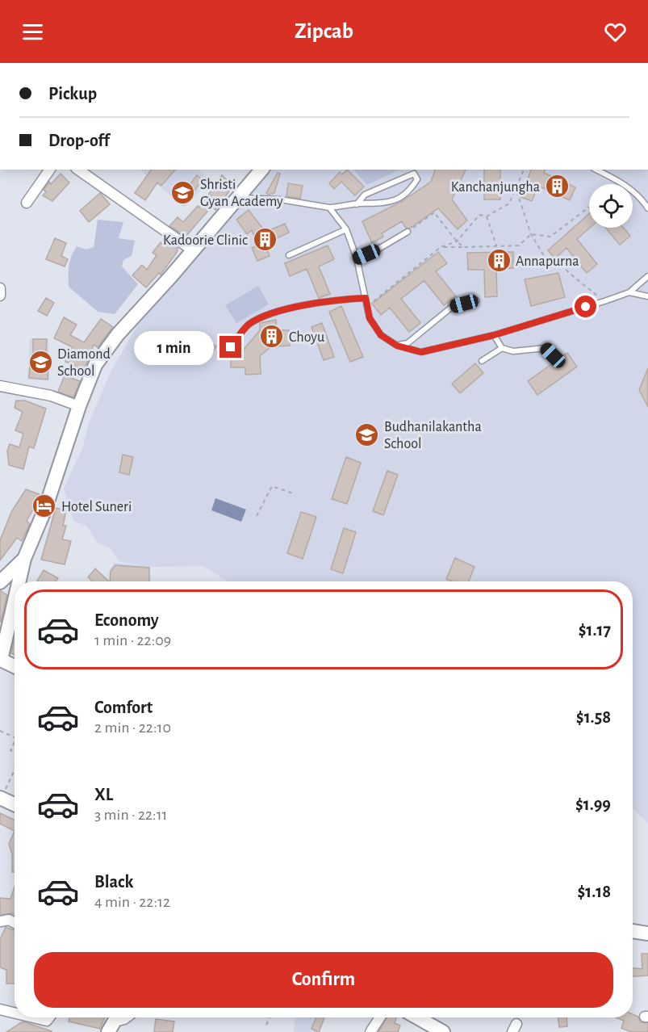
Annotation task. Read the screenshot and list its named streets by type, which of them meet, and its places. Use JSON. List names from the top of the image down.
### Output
{
  "places": {
    "building": [
      "Kanchanjungha",
      "Kadoorie Clinic",
      "Annapurna",
      "Choyu"
    ],
    "school or university": ["Shristi Gyan Academy", "Diamond School", "Budhanilakantha School"],
    "hotel": ["Hotel Suneri"]
  },
  "page": {
    "header": "Zipcab",
    "banner": ["Pickup", "Drop-off"],
    "bubble": "1 min",
    "list": [
      {
        "name": "Economy",
        "note": "1 min · 22:09",
        "value": "$1.17"
      },
      {
        "name": "Comfort",
        "note": "2 min · 22:10",
        "value": "$1.58"
      },
      {
        "name": "XL",
        "note": "3 min · 22:11",
        "value": "$1.99"
      },
      {
        "name": "Black",
        "note": "4 min · 22:12",
        "value": "$1.18"
      }
    ],
    "buttons": "Confirm"
  }
}
